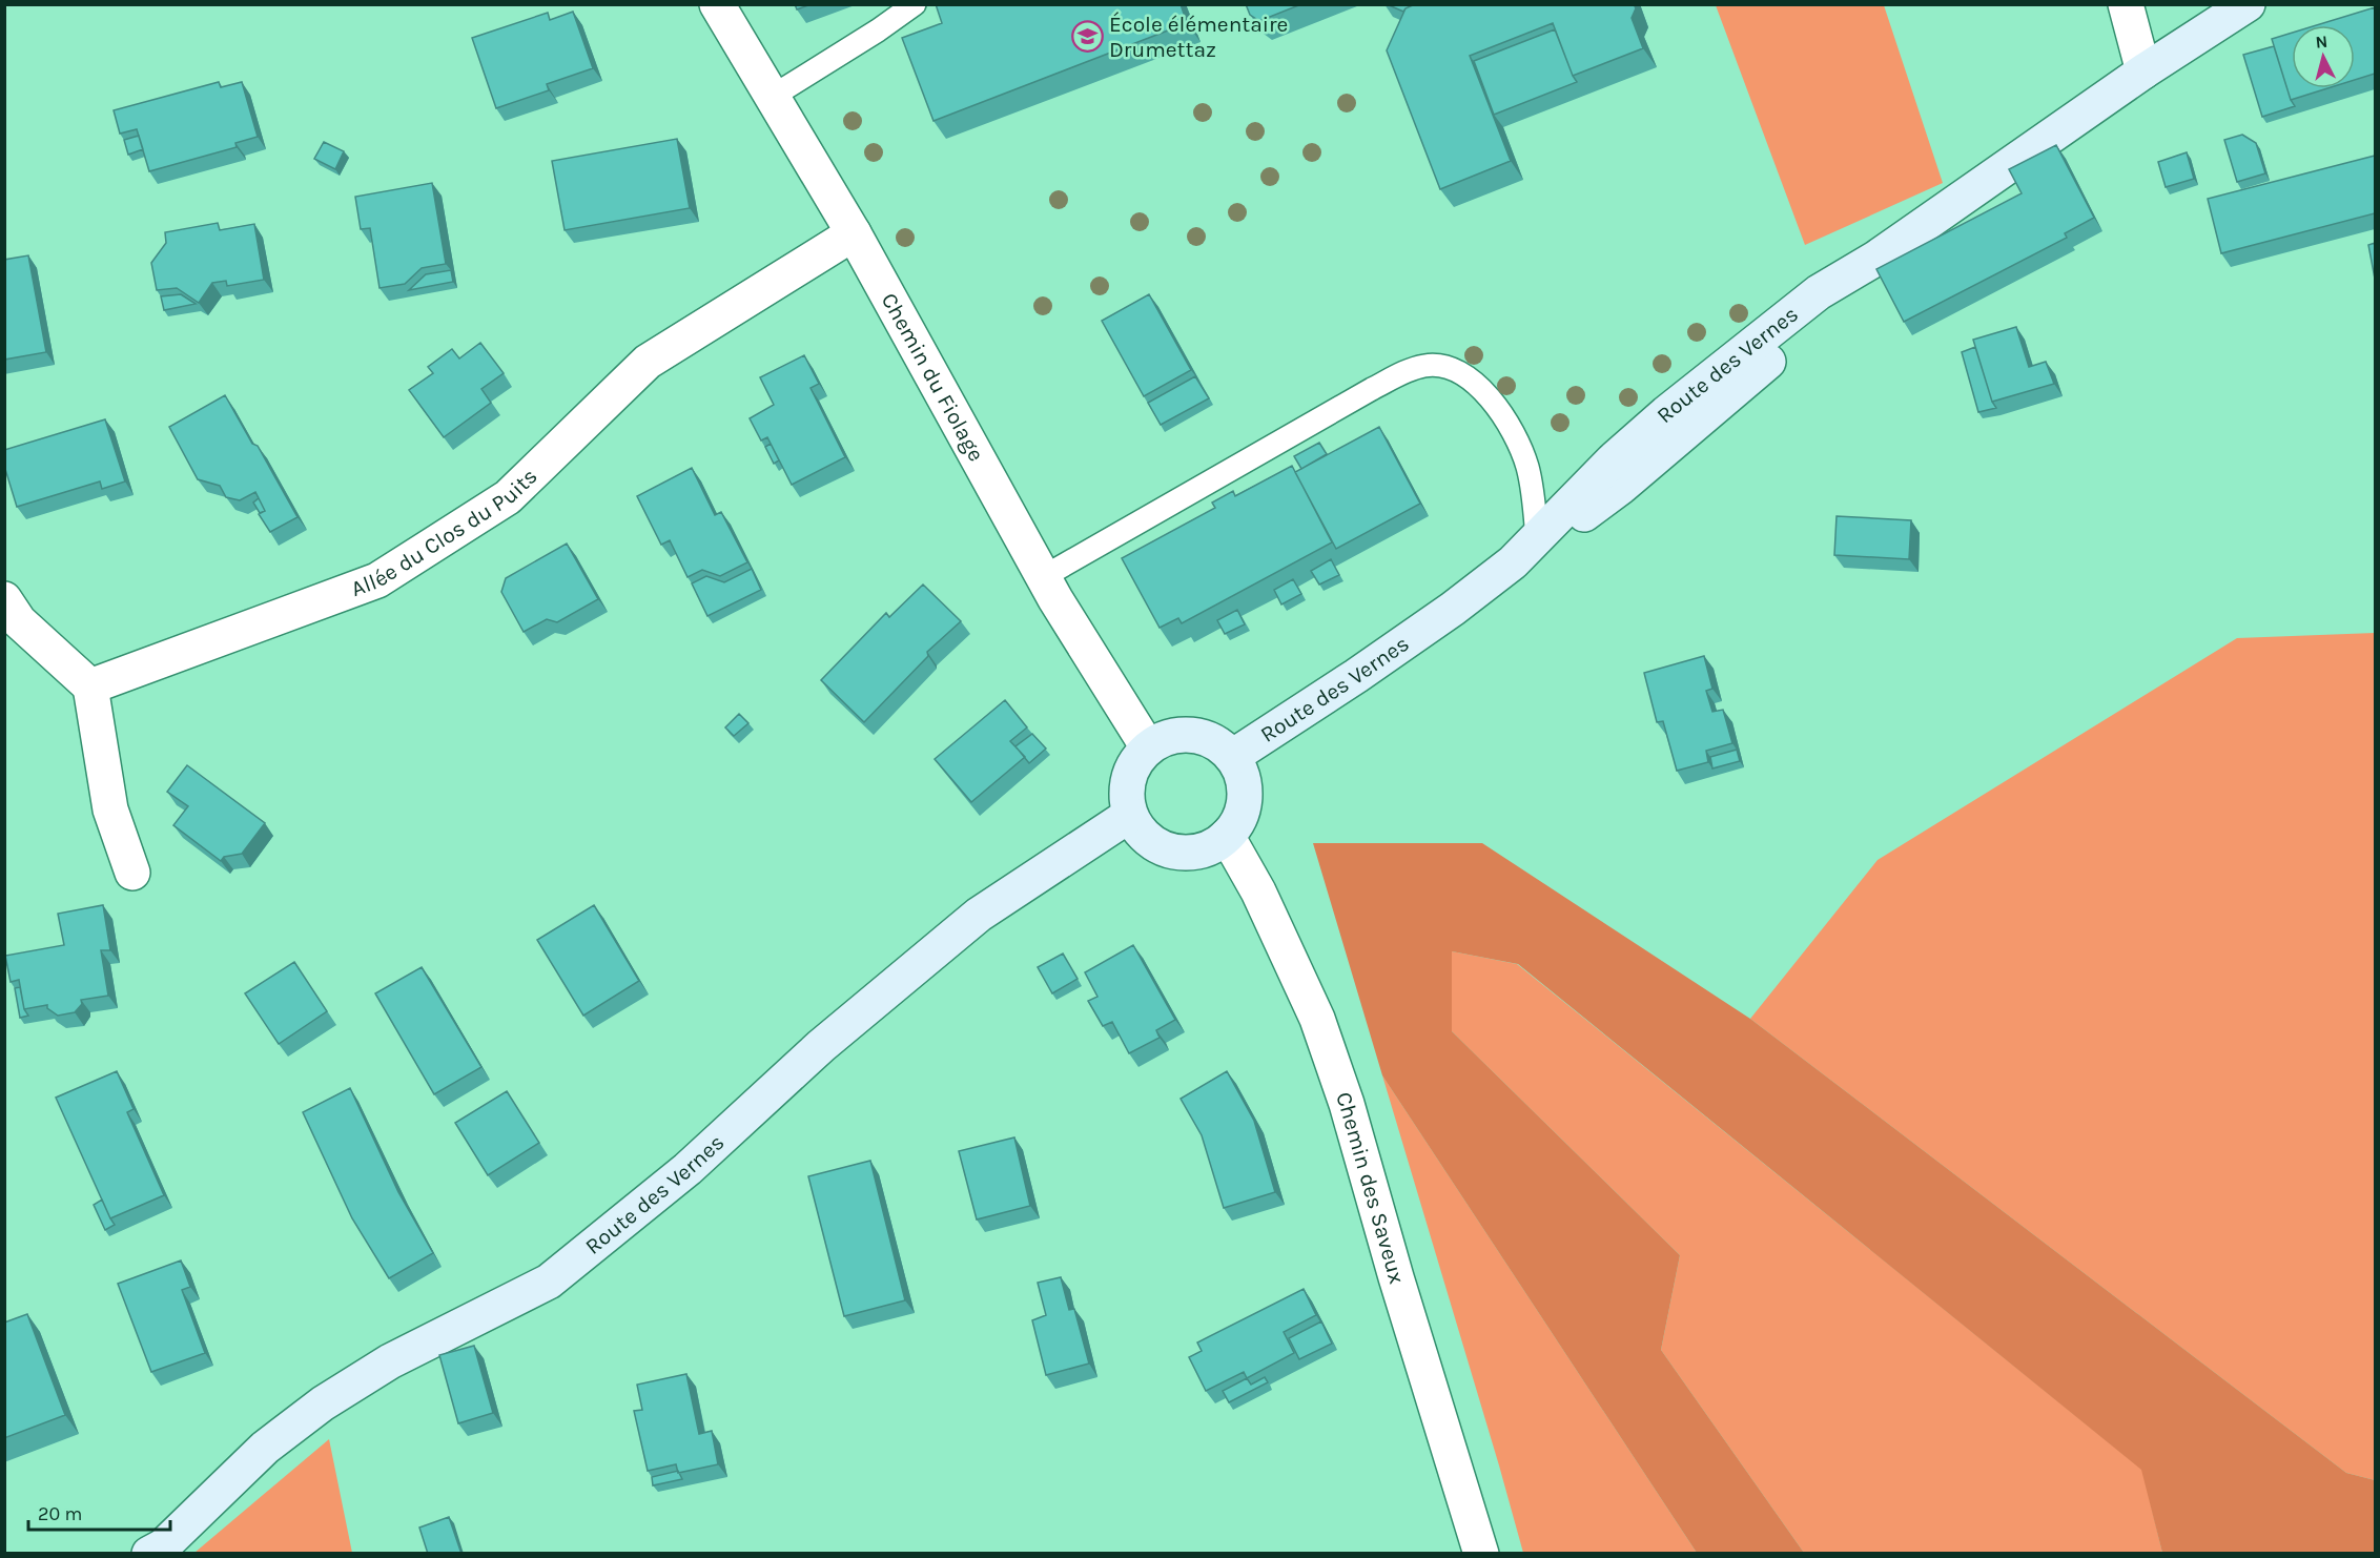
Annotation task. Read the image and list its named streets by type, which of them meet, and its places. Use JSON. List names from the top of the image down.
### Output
{
  "streets": {
    "main road": ["Route des Vernes"],
    "street": ["Chemin du Fiolage", "Allée du Clos du Puits", "Chemin des Saveux"]
  },
  "crossings": [
    ["Route des Vernes", "Chemin du Fiolage"],
    ["Route des Vernes", "Chemin des Saveux"],
    ["Chemin du Fiolage", "Allée du Clos du Puits"],
    ["Chemin du Fiolage", "Chemin des Saveux"]
  ],
  "places": {
    "school or university": ["École élémentaire Drumettaz"]
  },
  "scale_bar": "20 m",
  "north": "top"
}
